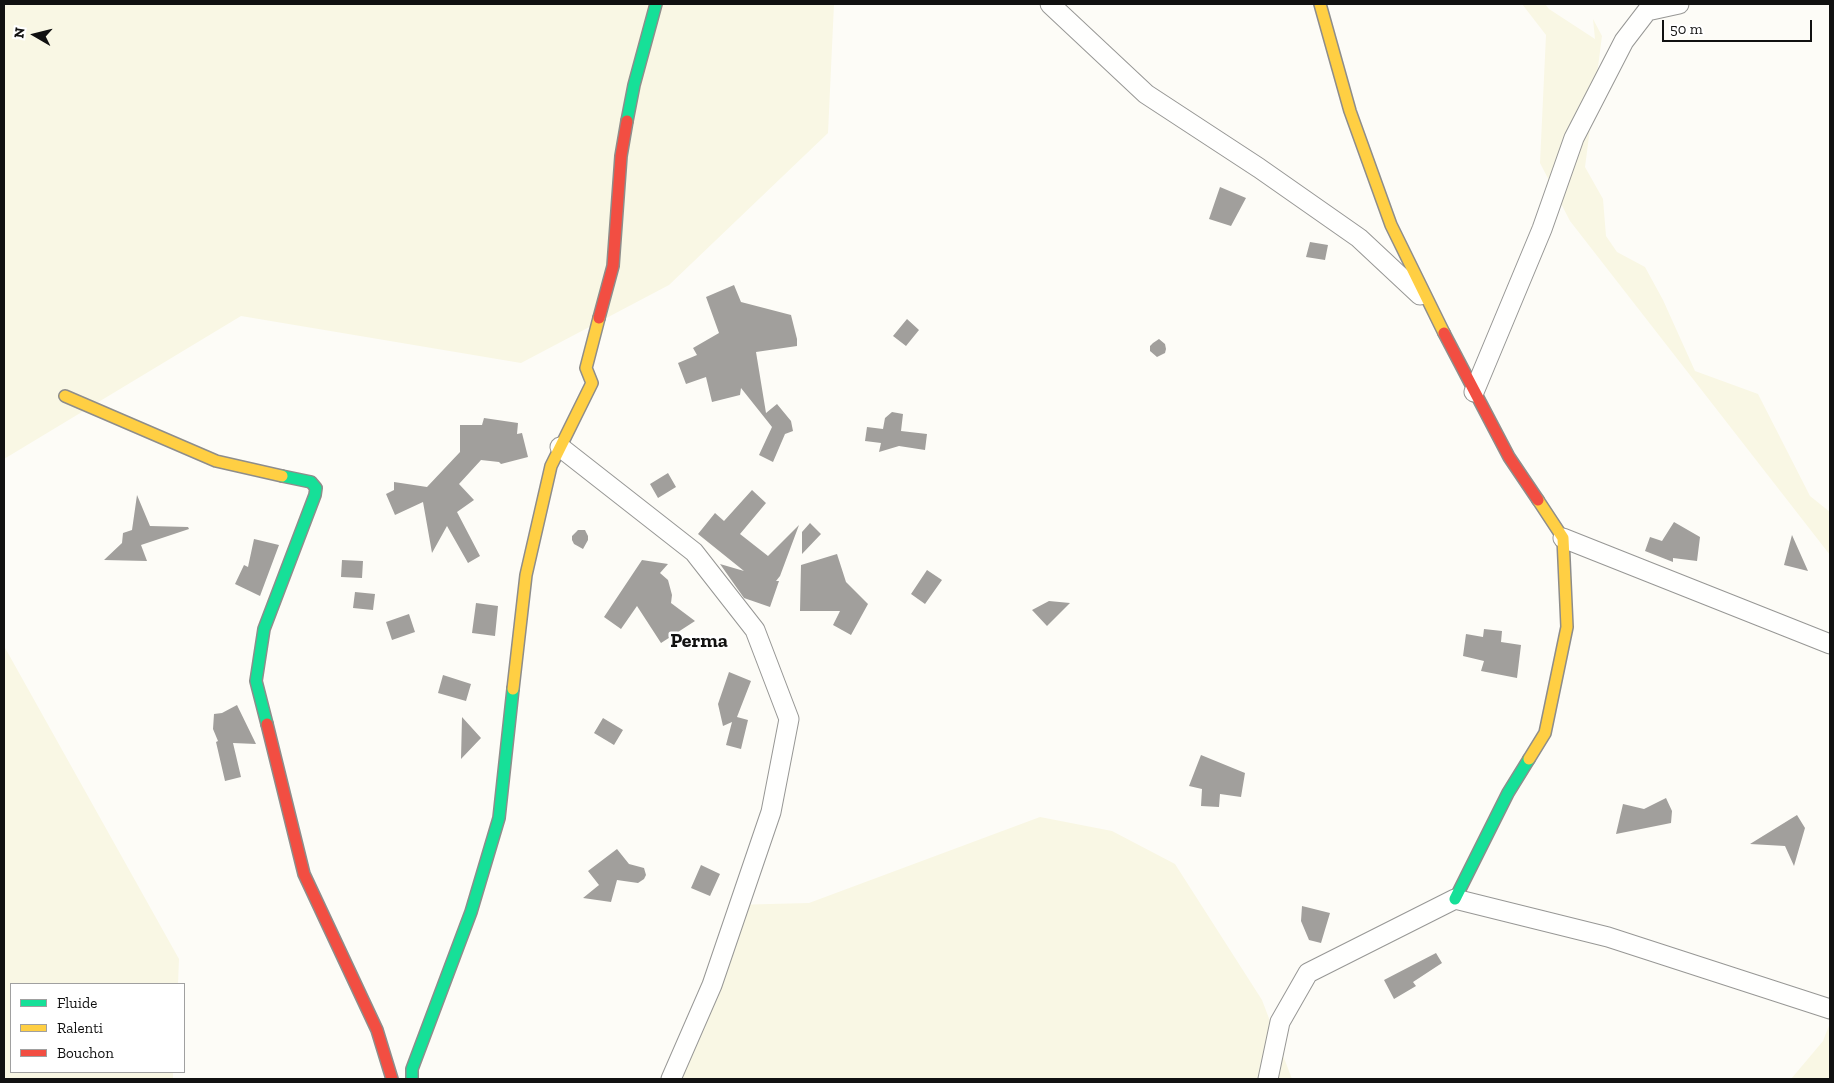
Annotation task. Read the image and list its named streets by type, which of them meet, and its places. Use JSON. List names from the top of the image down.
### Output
{
  "districts": ["Perma"],
  "legend": ["Fluide", "Ralenti", "Bouchon"],
  "scale_bar": "50 m",
  "north": "left"
}
